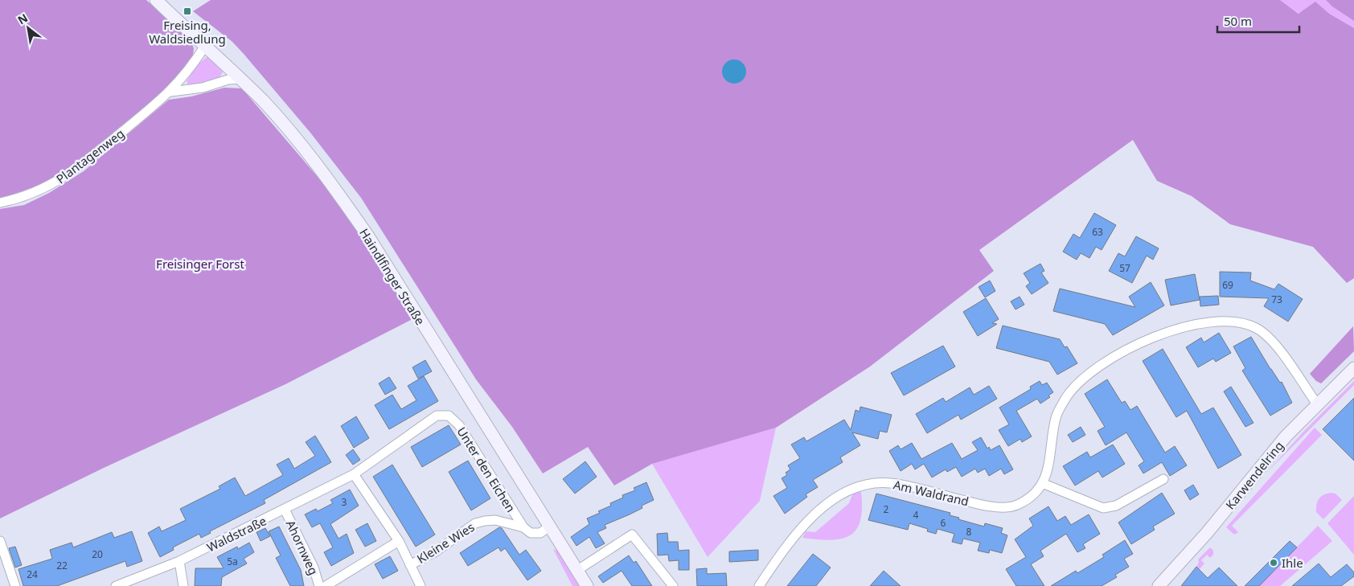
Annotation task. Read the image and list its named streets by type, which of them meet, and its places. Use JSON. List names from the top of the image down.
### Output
{
  "streets": {
    "street": [
      "Plantagenweg",
      "Haindlfinger Straße",
      "Unter den Eichen",
      "Karwendelring",
      "Am Waldrand",
      "Waldstraße",
      "Kleine Wies",
      "Ahornweg"
    ]
  },
  "crossings": [
    ["Plantagenweg", "Haindlfinger Straße"],
    ["Haindlfinger Straße", "Kleine Wies"],
    ["Unter den Eichen", "Waldstraße"],
    ["Unter den Eichen", "Kleine Wies"],
    ["Karwendelring", "Am Waldrand"],
    ["Waldstraße", "Ahornweg"]
  ],
  "parks": ["Freisinger Forst"],
  "places": {
    "transit": ["Freising, Waldsiedlung"],
    "other": ["Ihle"]
  },
  "house_numbers": [
    "63",
    "57",
    "69",
    "73",
    "3",
    "2",
    "4",
    "6",
    "8",
    "20",
    "5a",
    "22",
    "24"
  ],
  "scale_bar": "50 m",
  "north": "top left"
}
